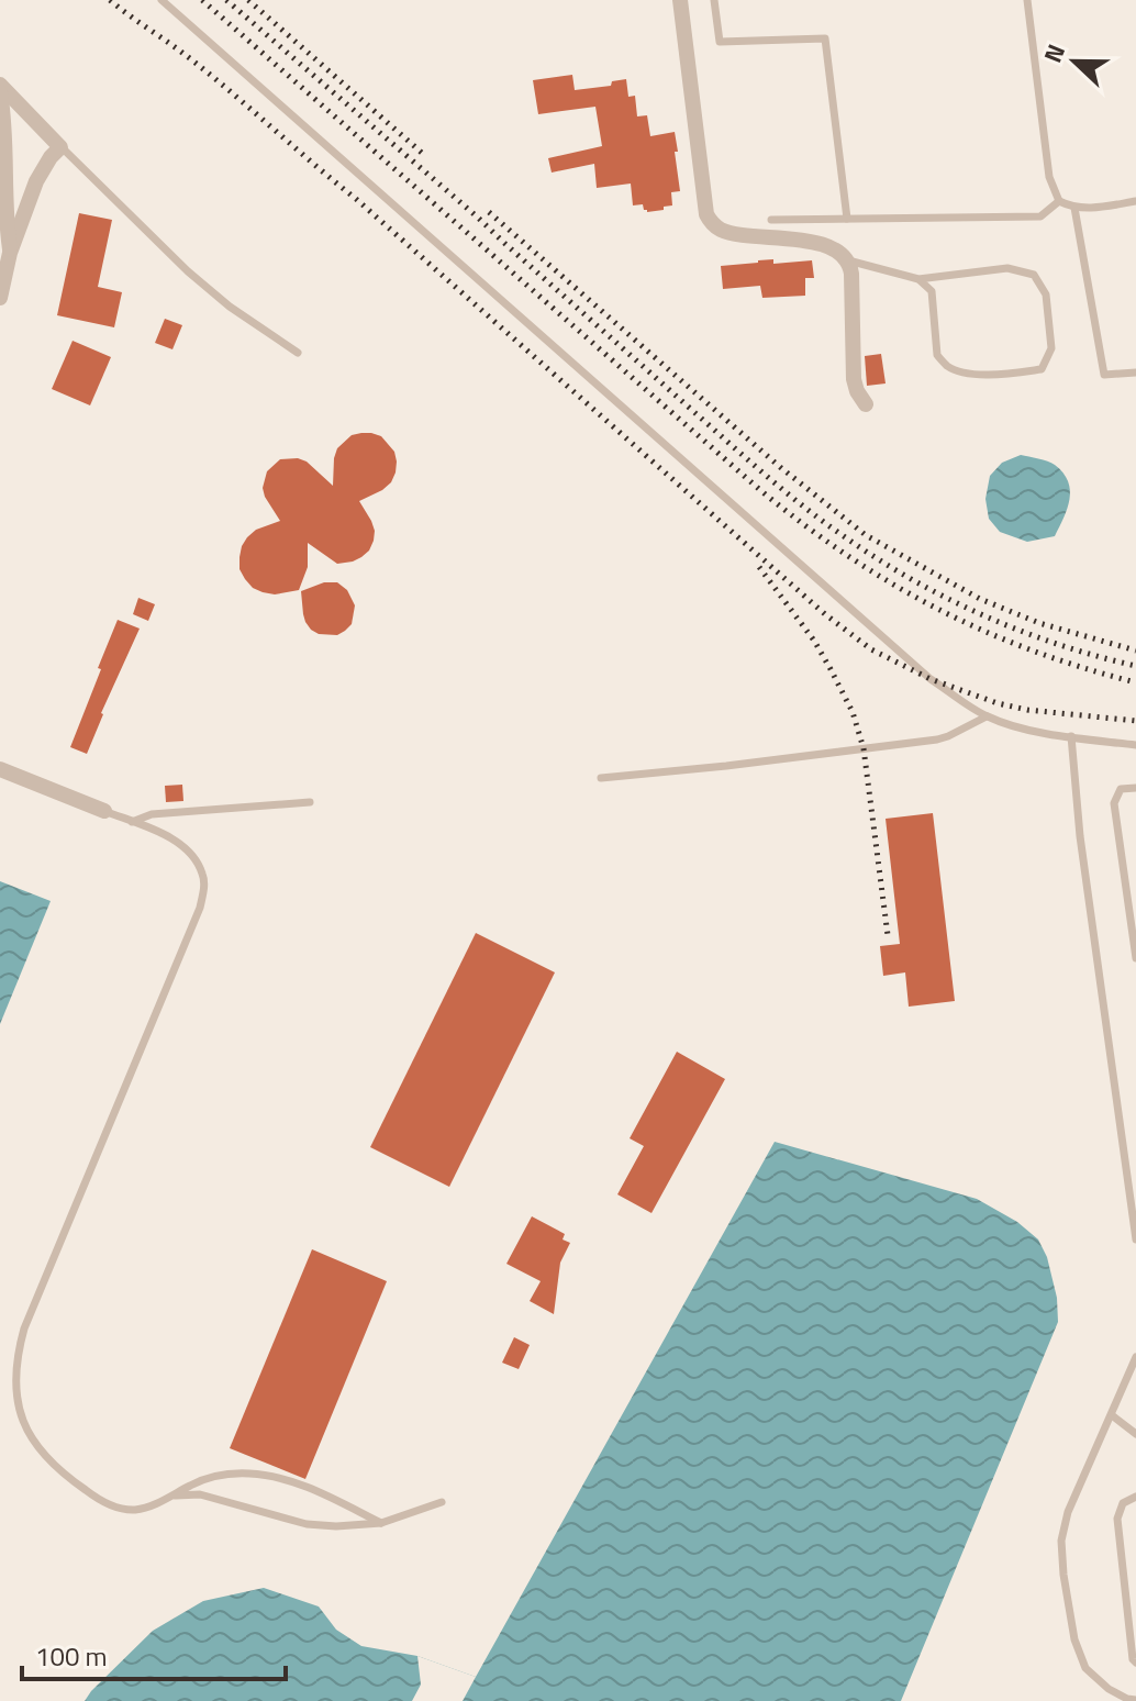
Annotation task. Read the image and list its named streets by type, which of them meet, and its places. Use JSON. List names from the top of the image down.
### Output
{
  "scale_bar": "100 m",
  "north": "left"
}
